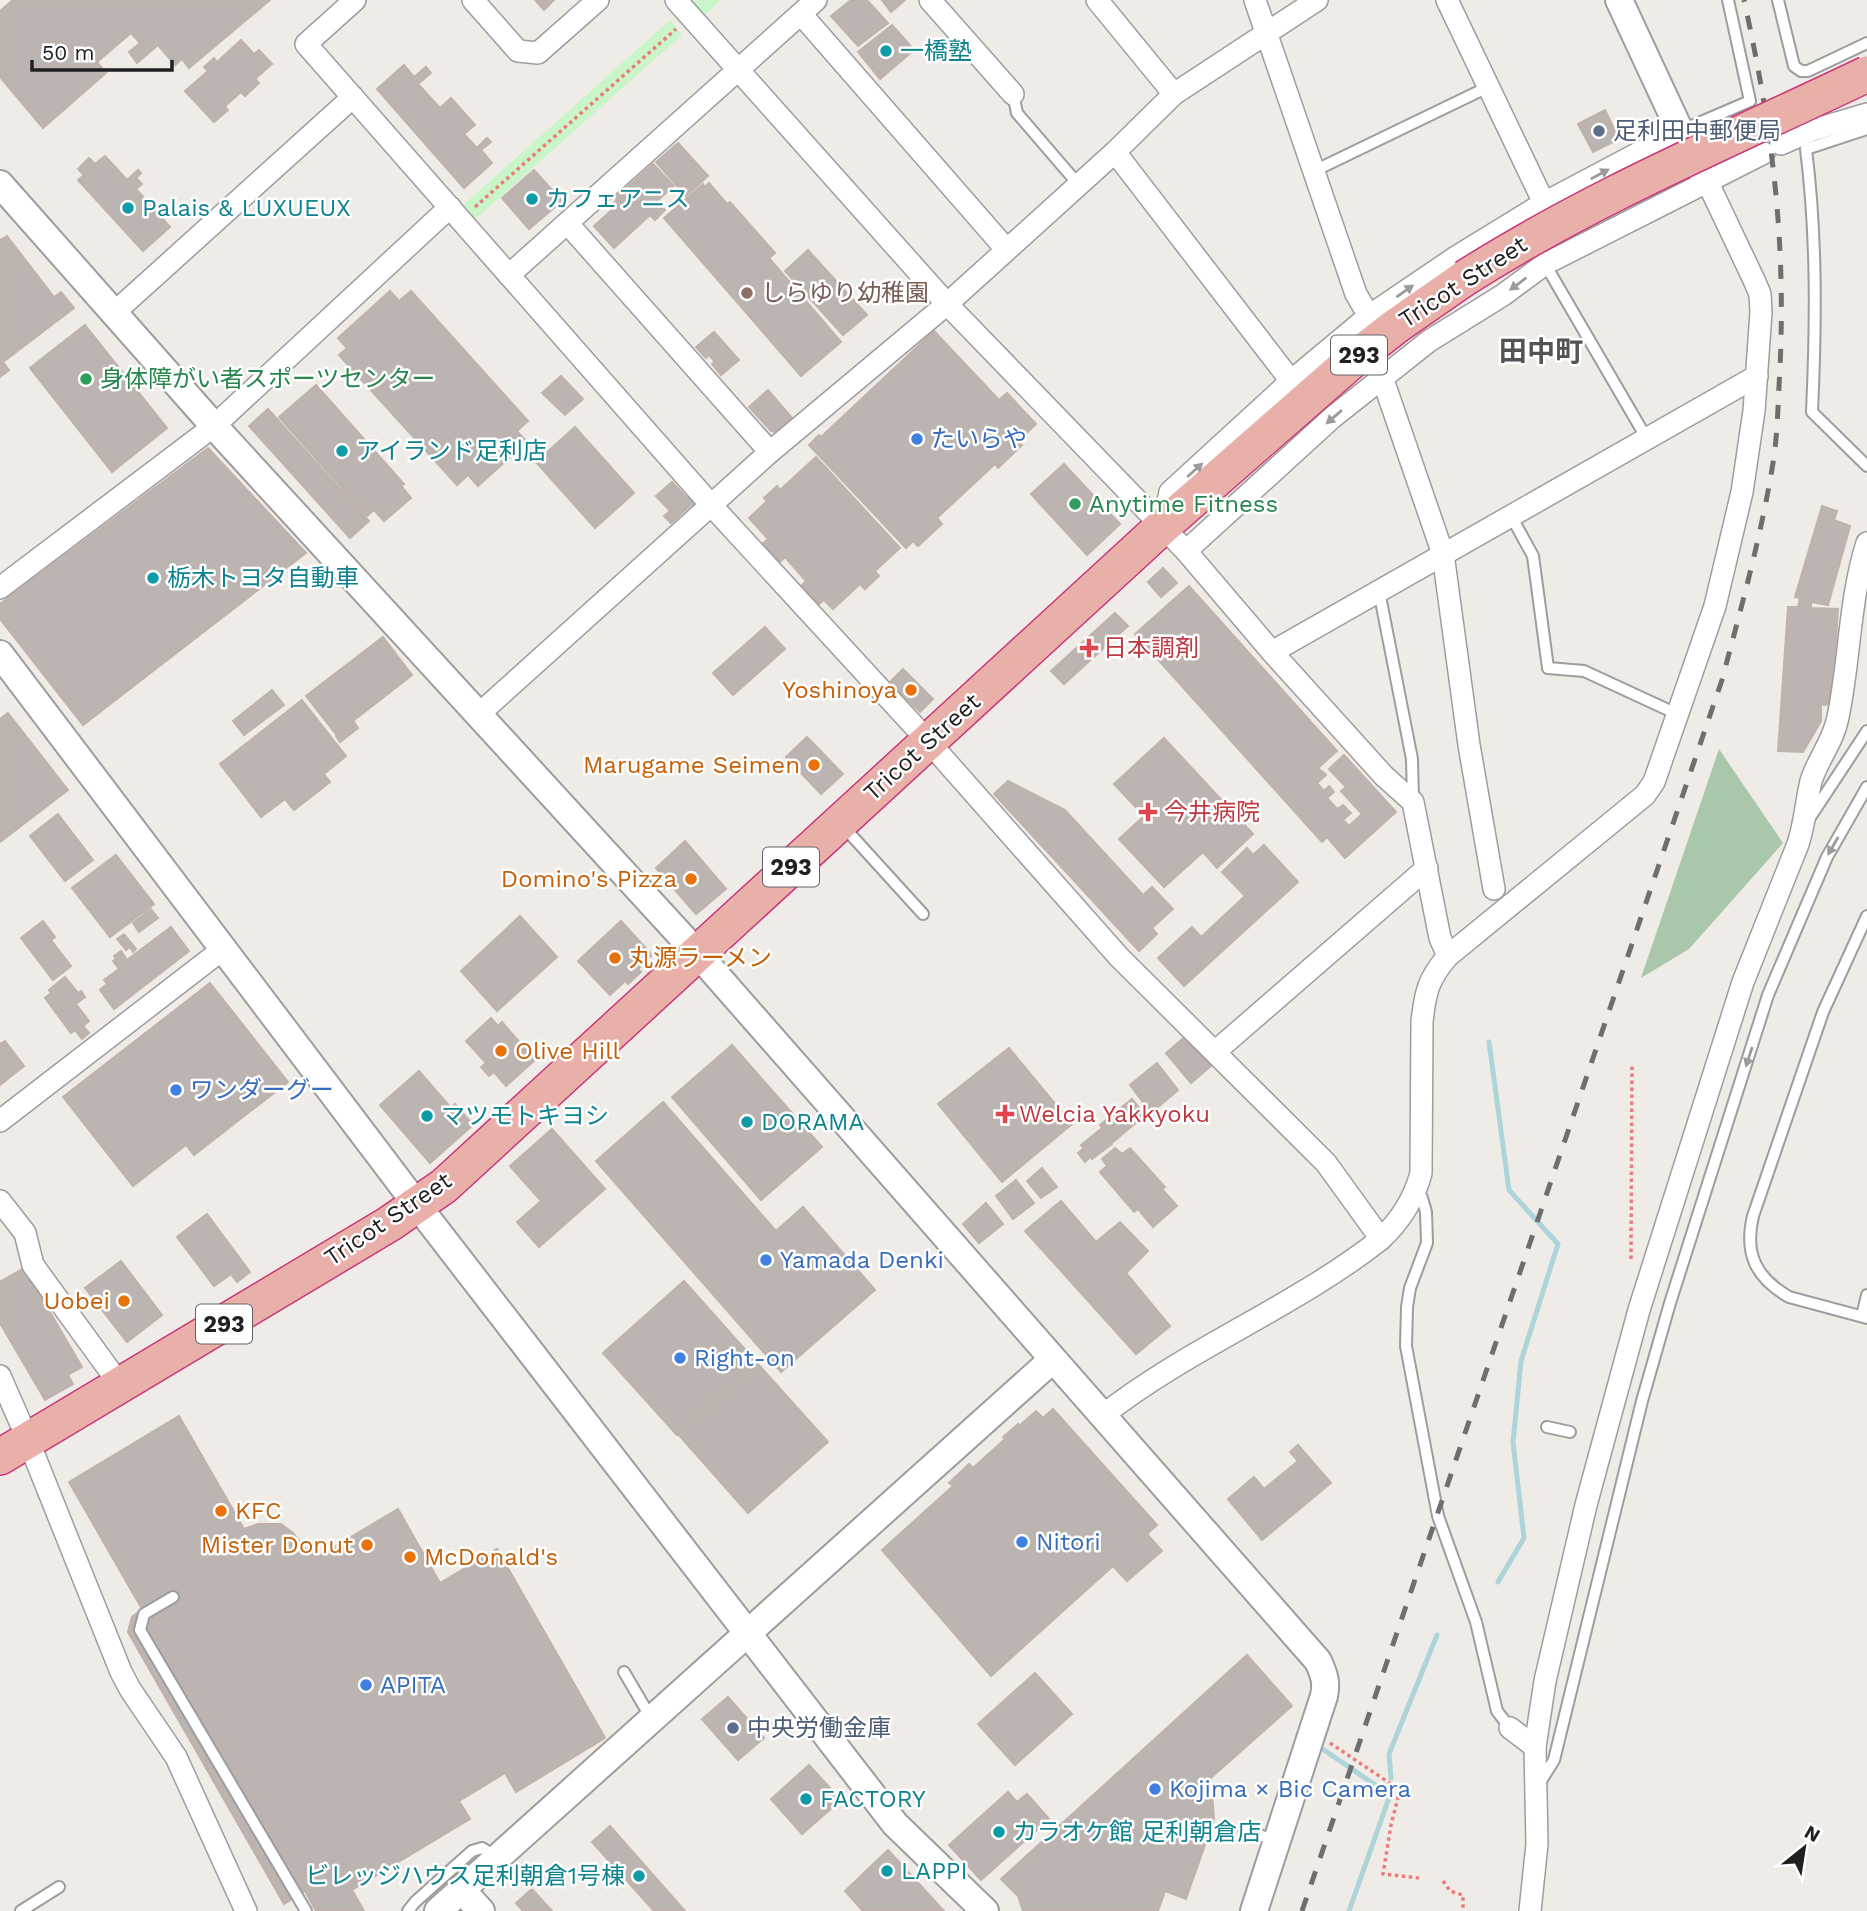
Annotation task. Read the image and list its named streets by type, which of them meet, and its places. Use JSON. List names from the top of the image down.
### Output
{
  "streets": {
    "highway": ["Tricot Street", "293"]
  },
  "districts": ["田中町"],
  "places": {
    "other": [
      "一橋塾",
      "足利田中郵便局",
      "カフェアニス",
      "Palais & LUXUEUX",
      "しらゆり幼稚園",
      "身体障がい者スポーツセンター",
      "たいらや",
      "アイランド足利店",
      "Anytime Fitness",
      "栃木トヨタ自動車",
      "Yoshinoya",
      "Marugame Seimen",
      "Domino's Pizza",
      "丸源ラーメン",
      "Olive Hill",
      "ワンダーグー",
      "マツモトキヨシ",
      "DORAMA",
      "Yamada Denki",
      "Uobei",
      "Right-on",
      "KFC",
      "Nitori",
      "Mister Donut",
      "McDonald's",
      "APITA",
      "中央労働金庫",
      "Kojima × Bic Camera",
      "FACTORY",
      "カラオケ館 足利朝倉店",
      "LAPPI",
      "ビレッジハウス足利朝倉1号棟"
    ],
    "health": ["日本調剤", "今井病院", "Welcia Yakkyoku"]
  },
  "scale_bar": "50 m",
  "north": "top right"
}
